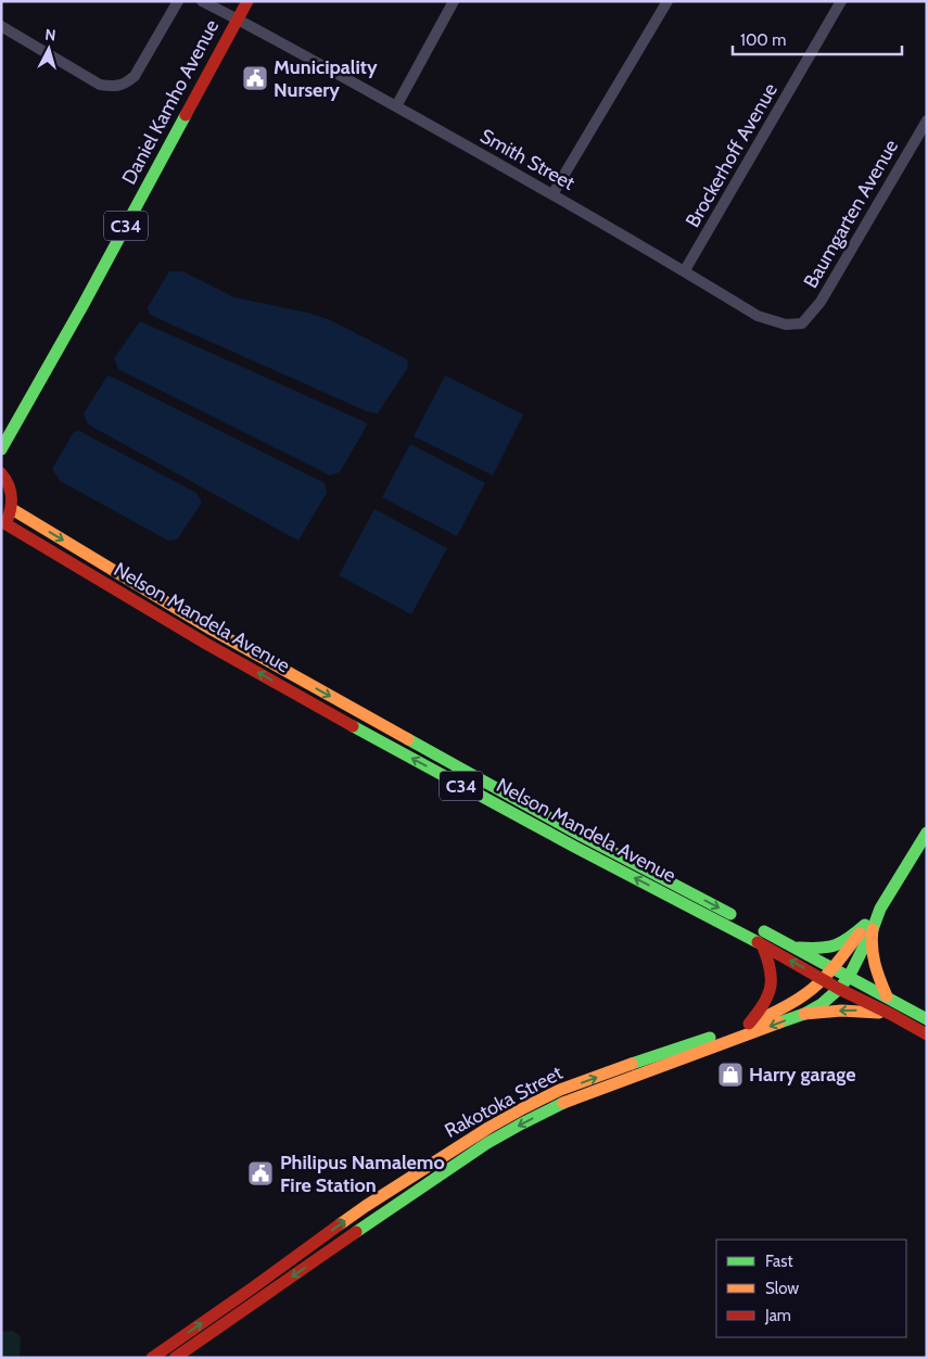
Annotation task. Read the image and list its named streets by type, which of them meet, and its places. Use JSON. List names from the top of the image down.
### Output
{
  "streets": {
    "main road": [
      "Daniel Kamho Avenue",
      "C34",
      "Nelson Mandela Avenue",
      "Rakotoka Street"
    ],
    "street": ["Brockerhoff Avenue", "Smith Street", "Baumgarten Avenue"]
  },
  "crossings": [
    ["Daniel Kamho Avenue", "Smith Street"],
    ["Brockerhoff Avenue", "Smith Street"],
    ["Smith Street", "Baumgarten Avenue"],
    ["C34", "Nelson Mandela Avenue"],
    ["Nelson Mandela Avenue", "Rakotoka Street"]
  ],
  "places": {
    "public building": ["Municipality Nursery", "Philipus Namalemo Fire Station"],
    "shop": ["Harry garage"]
  },
  "legend": ["Fast", "Slow", "Jam"],
  "scale_bar": "100 m",
  "north": "top"
}
